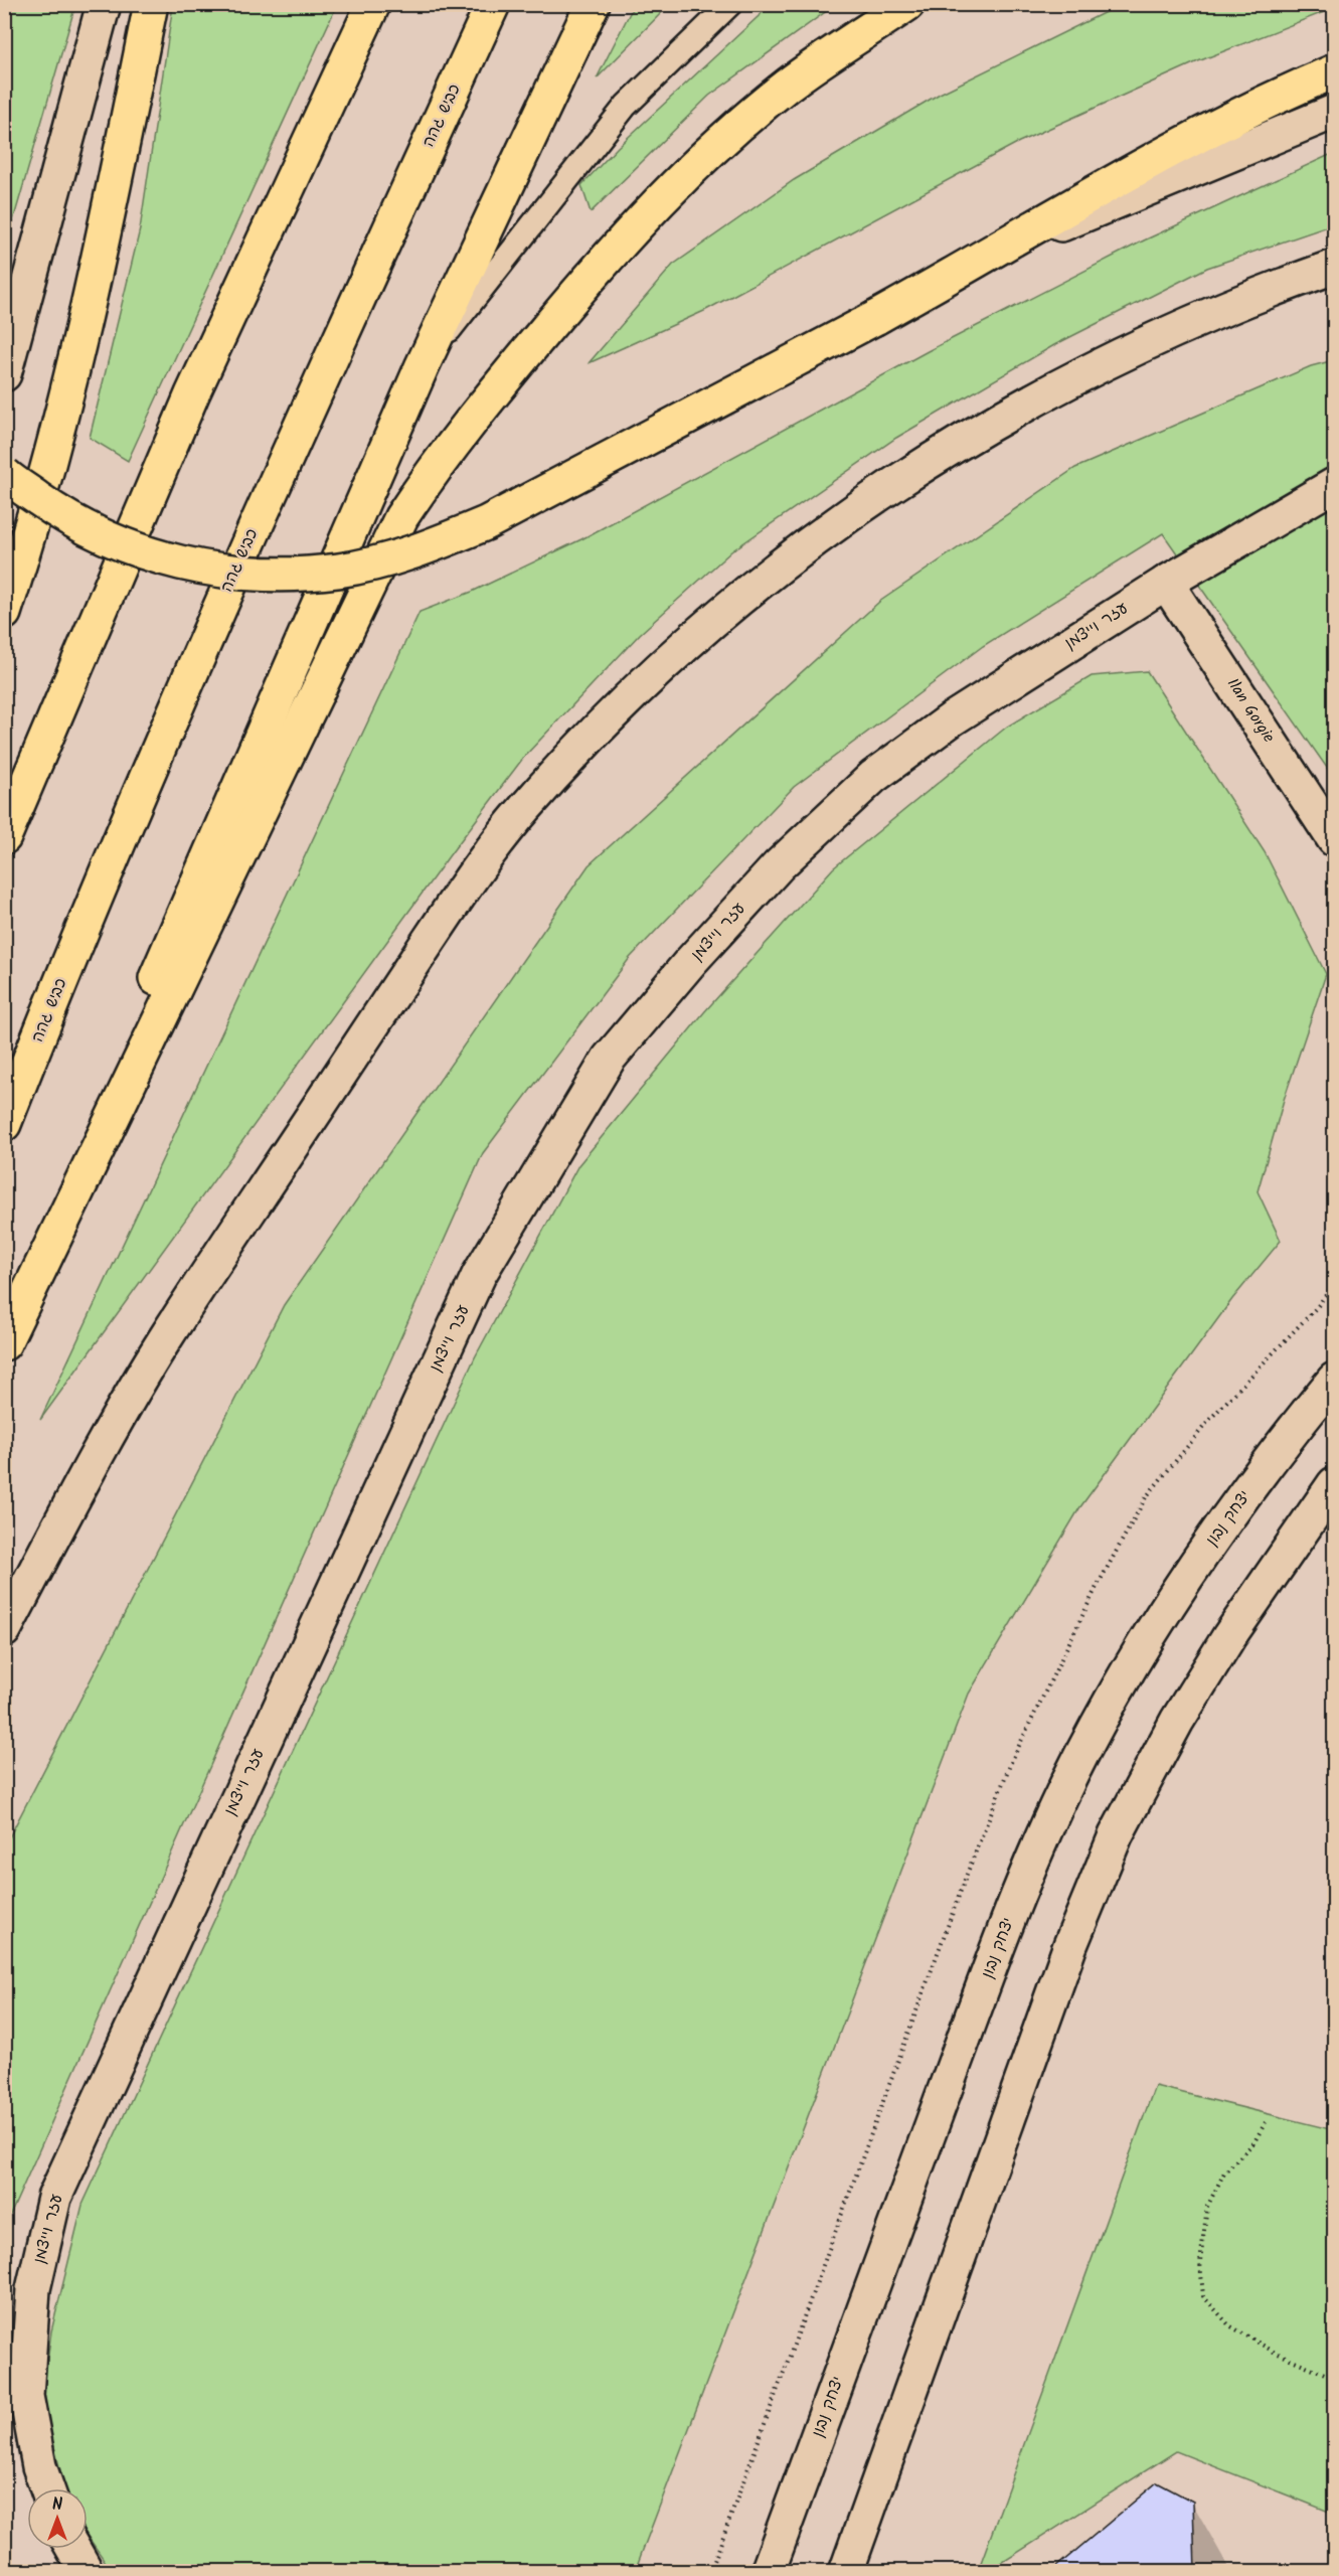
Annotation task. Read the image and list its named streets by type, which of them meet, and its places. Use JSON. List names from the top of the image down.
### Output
{
  "streets": {
    "highway": ["כביש גהה"],
    "street": ["עזר וייצמן", "Ilan Gorgie", "יצחק נבון"]
  },
  "crossings": [
    ["עזר וייצמן", "Ilan Gorgie"]
  ],
  "north": "top"
}
